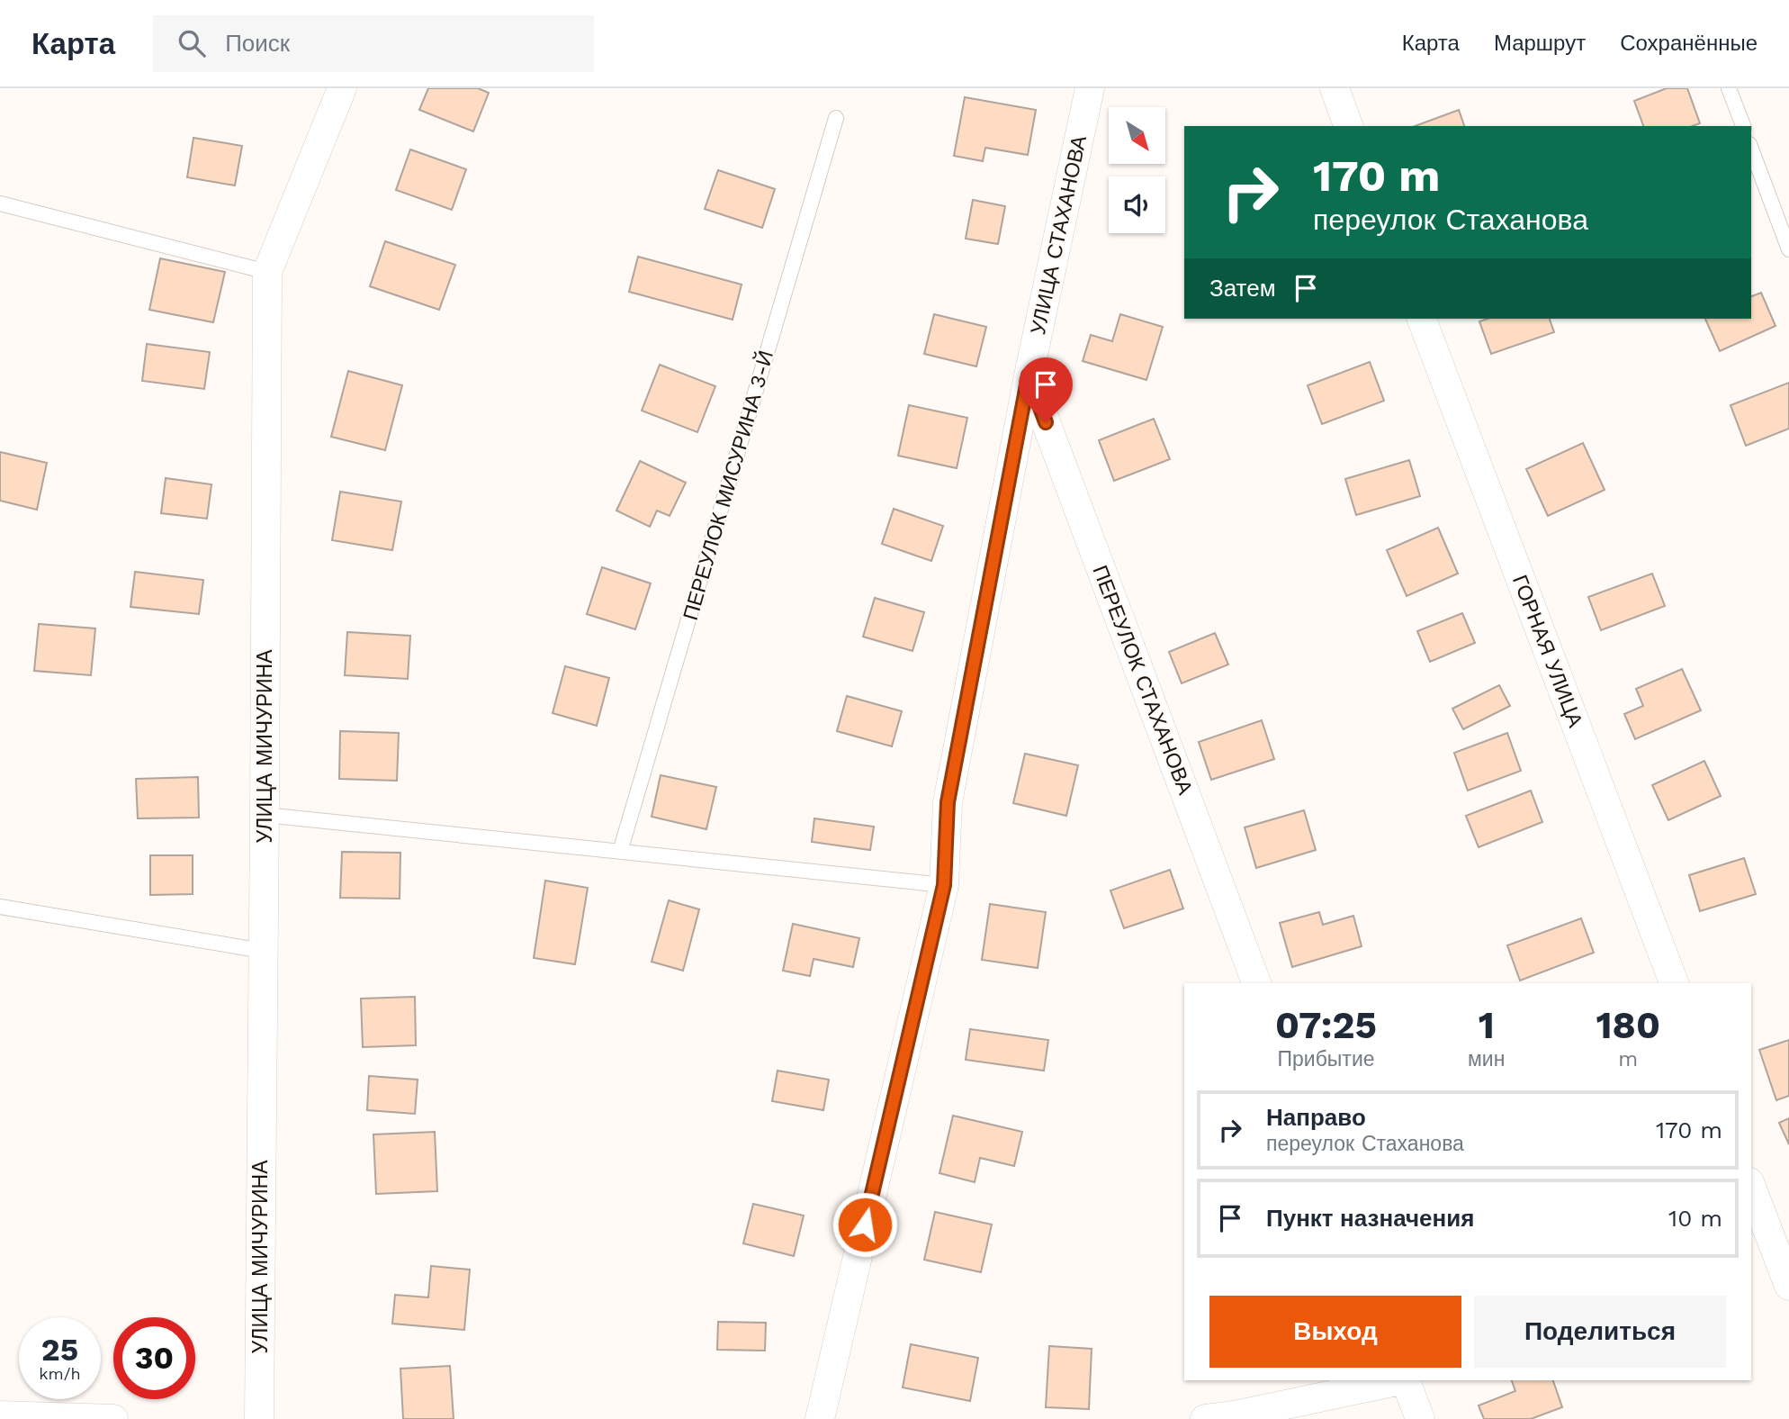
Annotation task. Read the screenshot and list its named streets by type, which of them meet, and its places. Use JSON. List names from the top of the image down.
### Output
{
  "streets": {
    "street": [
      "УЛИЦА СТАХАНОВА",
      "ГОРНАЯ УЛИЦА",
      "ПЕРЕУЛОК СТАХАНОВА",
      "УЛИЦА МИЧУРИНА"
    ],
    "lane": ["ПЕРЕУЛОК МИСУРИНА 3-Й"]
  },
  "crossings": [
    ["УЛИЦА СТАХАНОВА", "ПЕРЕУЛОК СТАХАНОВА"]
  ],
  "north": "bottom right",
  "page": {
    "header": "Карта",
    "search": "Поиск",
    "nav": ["Карта", "Маршрут", "Сохранённые"],
    "turn": ["170 m", "переулок Стаханова"],
    "then": "Затем",
    "eta": [
      "07:25",
      "Прибытие",
      "1",
      "мин",
      "180",
      "m"
    ],
    "list": [
      {
        "name": "Направо",
        "note": "переулок Стаханова",
        "value": "170 m"
      },
      {
        "name": "Пункт назначения",
        "value": "10 m"
      }
    ],
    "buttons": ["Выход", "Поделиться"],
    "speed": "25 km/h",
    "limit": "30"
  }
}
